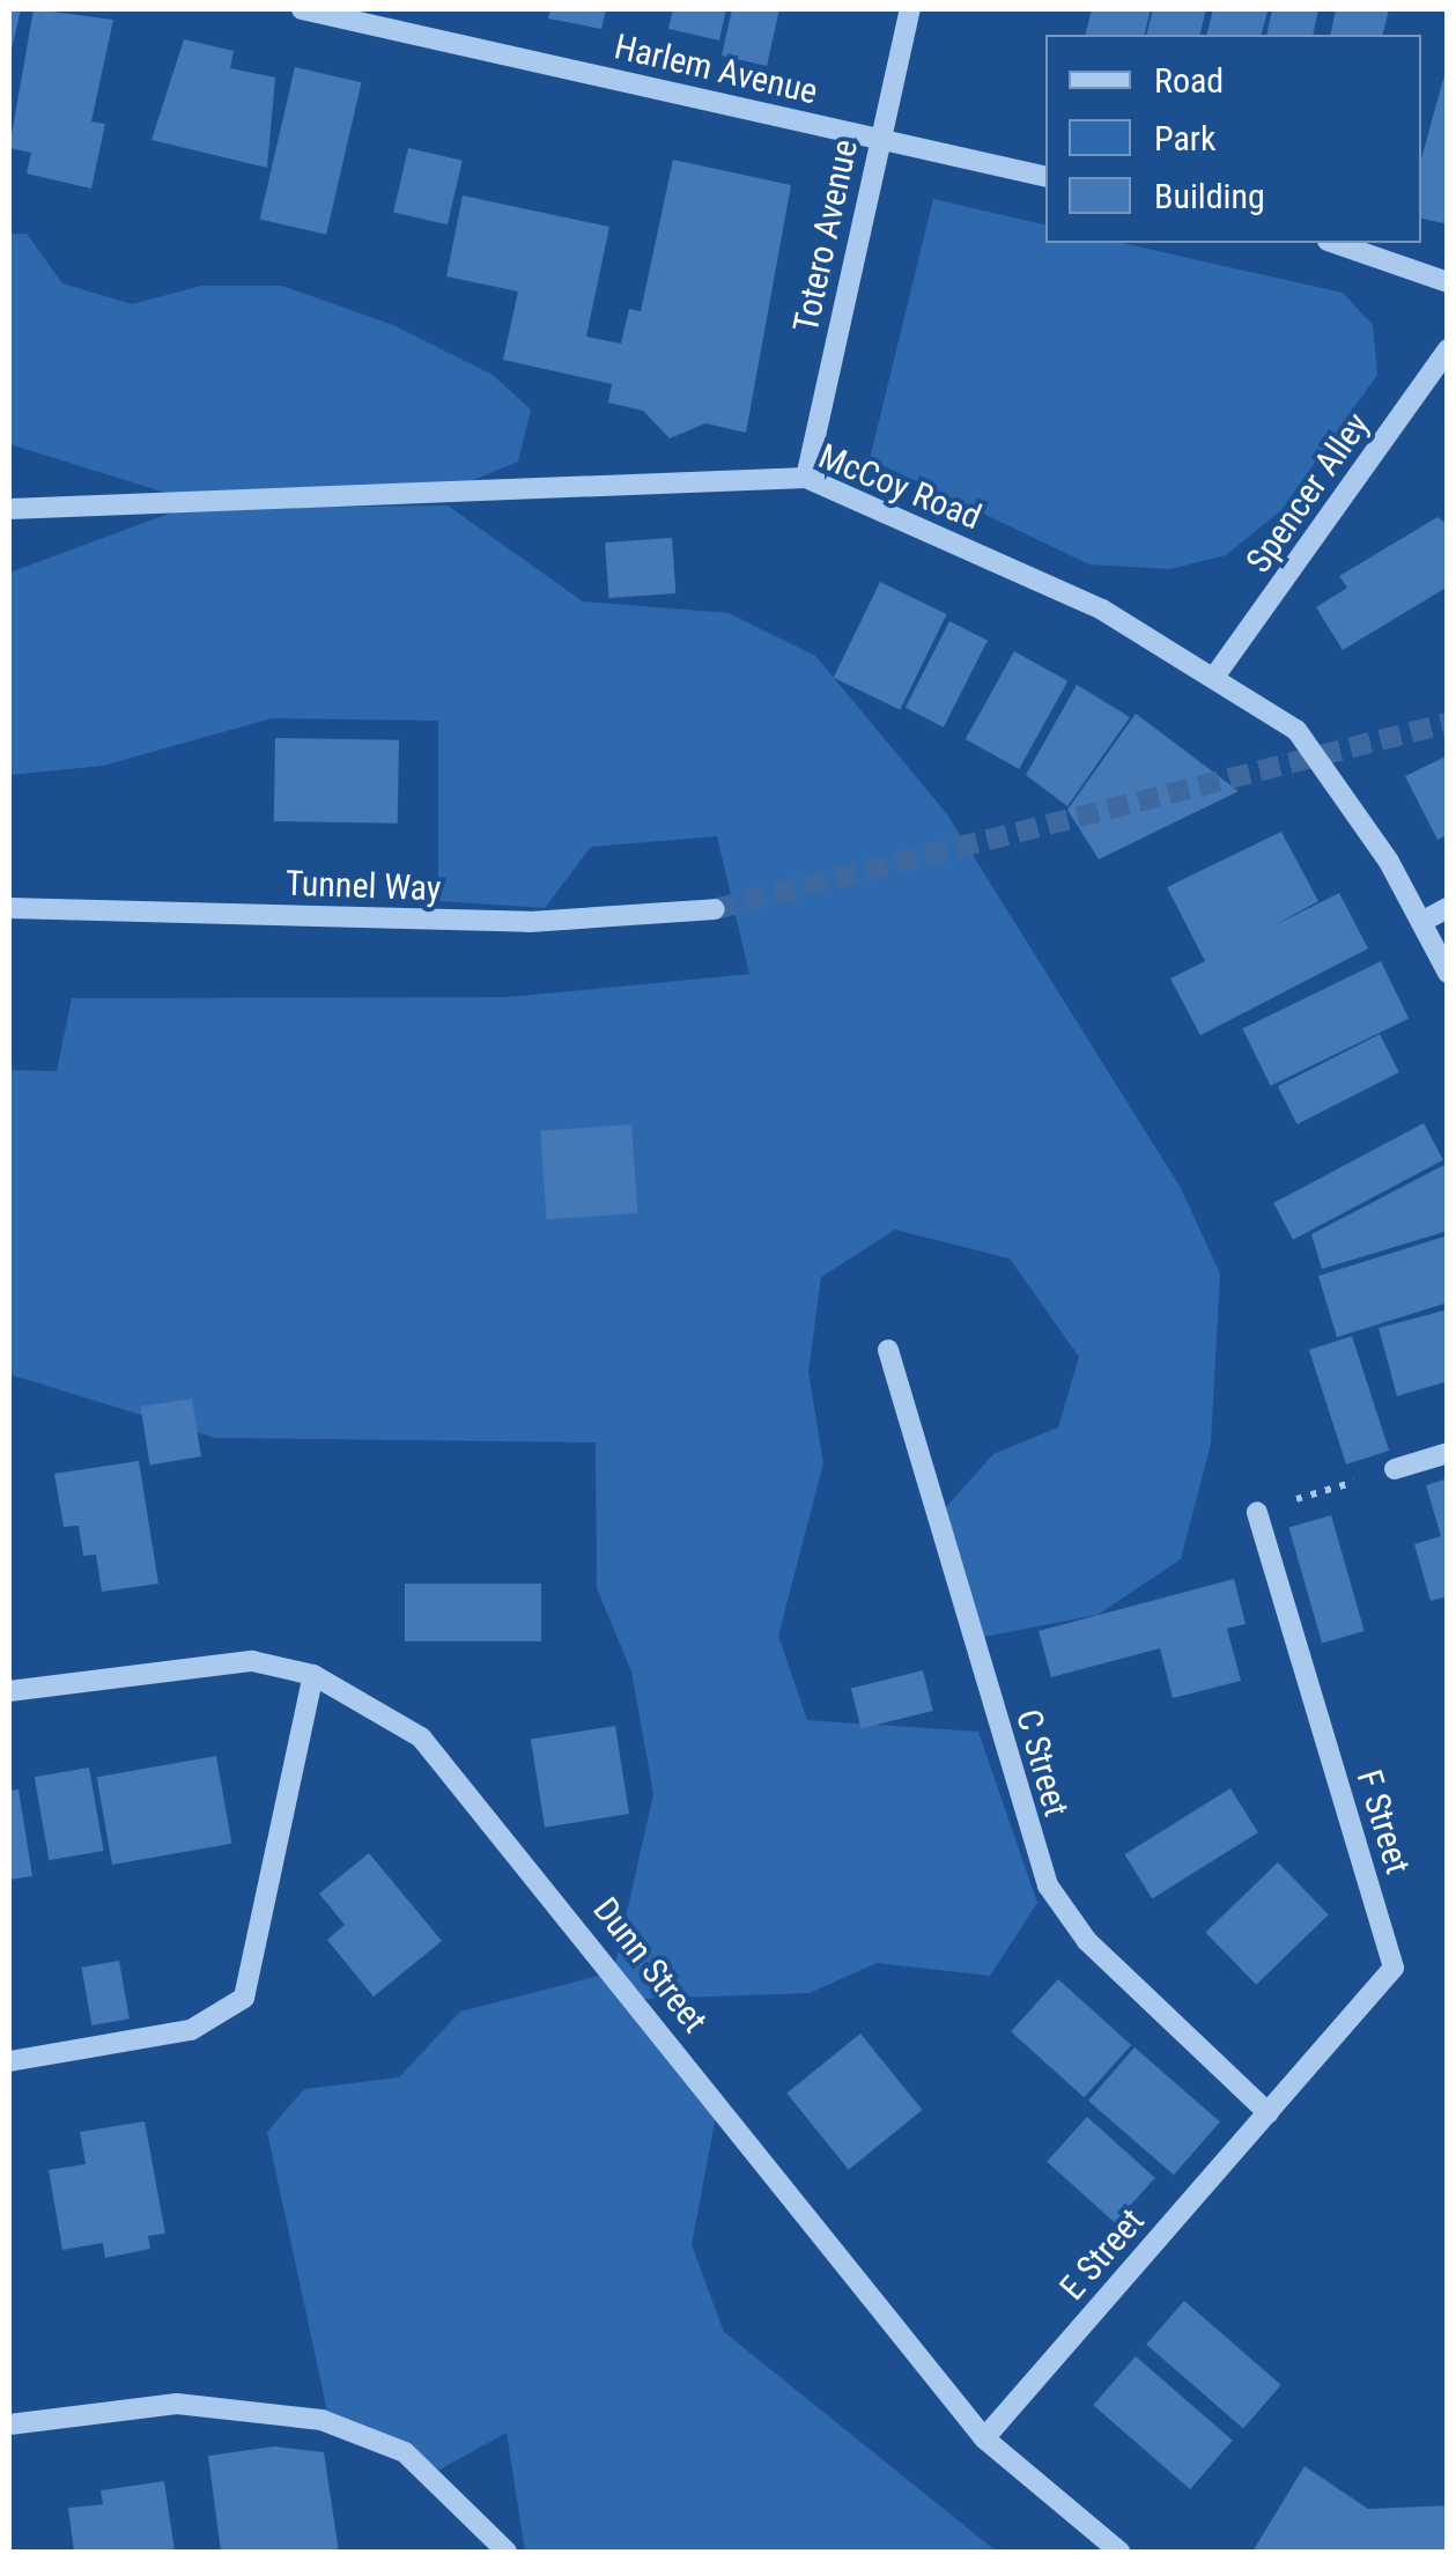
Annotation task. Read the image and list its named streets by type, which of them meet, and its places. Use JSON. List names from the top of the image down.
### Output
{
  "streets": {
    "street": [
      "Harlem Avenue",
      "Totero Avenue",
      "McCoy Road",
      "Spencer Alley",
      "Tunnel Way",
      "C Street",
      "F Street",
      "Dunn Street",
      "E Street"
    ]
  },
  "crossings": [
    ["Harlem Avenue", "Totero Avenue"],
    ["Totero Avenue", "McCoy Road"],
    ["McCoy Road", "Spencer Alley"],
    ["C Street", "F Street"],
    ["C Street", "E Street"],
    ["F Street", "E Street"],
    ["Dunn Street", "E Street"]
  ],
  "legend": ["Road", "Park", "Building"]
}
